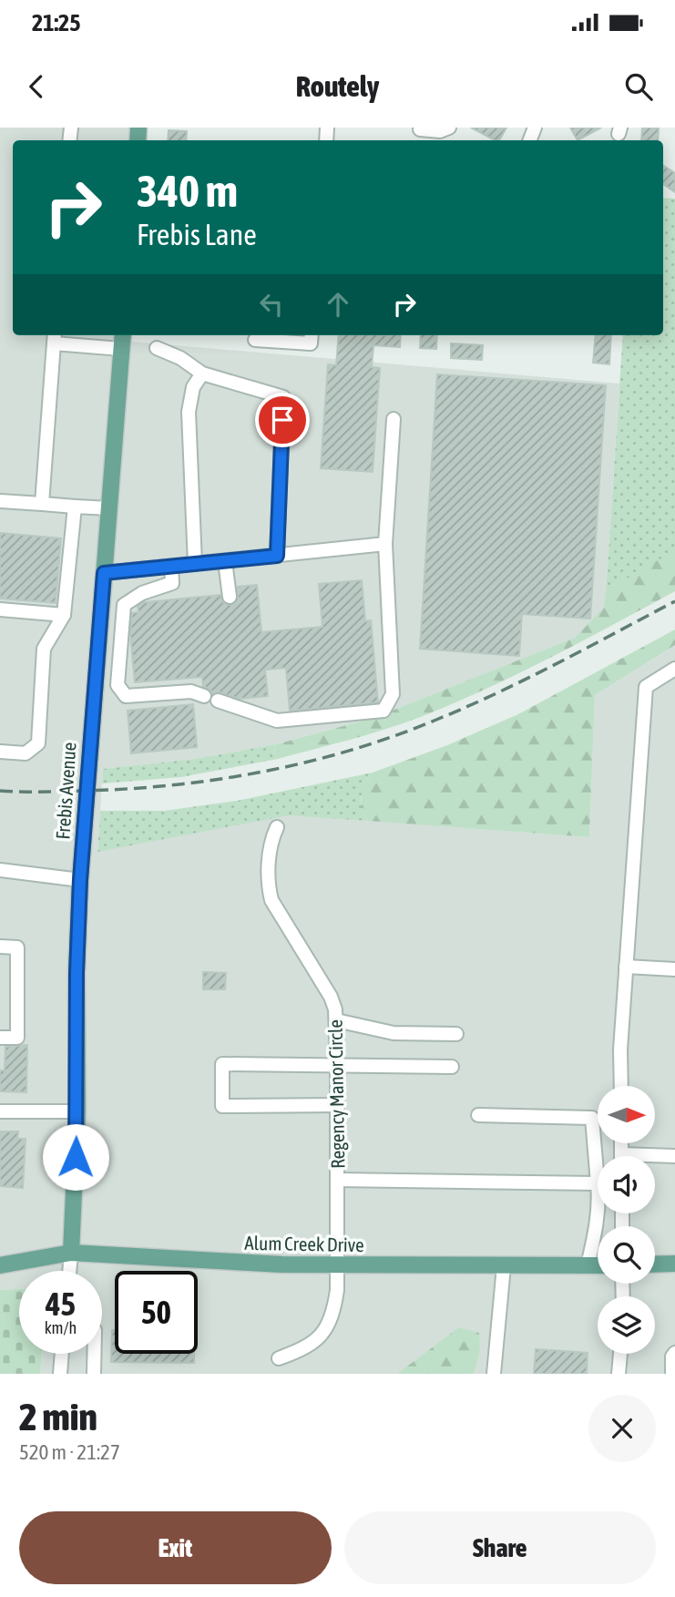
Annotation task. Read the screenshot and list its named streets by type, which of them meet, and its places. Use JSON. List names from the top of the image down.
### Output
{
  "streets": {
    "main road": ["Frebis Avenue", "Alum Creek Drive"],
    "street": ["Regency Manor Circle"]
  },
  "crossings": [
    ["Frebis Avenue", "Alum Creek Drive"],
    ["Regency Manor Circle", "Alum Creek Drive"]
  ],
  "north": "right",
  "page": {
    "status": "21:25",
    "header": "Routely",
    "turn": ["340 m", "Frebis Lane"],
    "speed": "45 km/h",
    "limit": "50",
    "heading": ["2 min", "520 m · 21:27"],
    "buttons": ["Exit", "Share"]
  }
}
